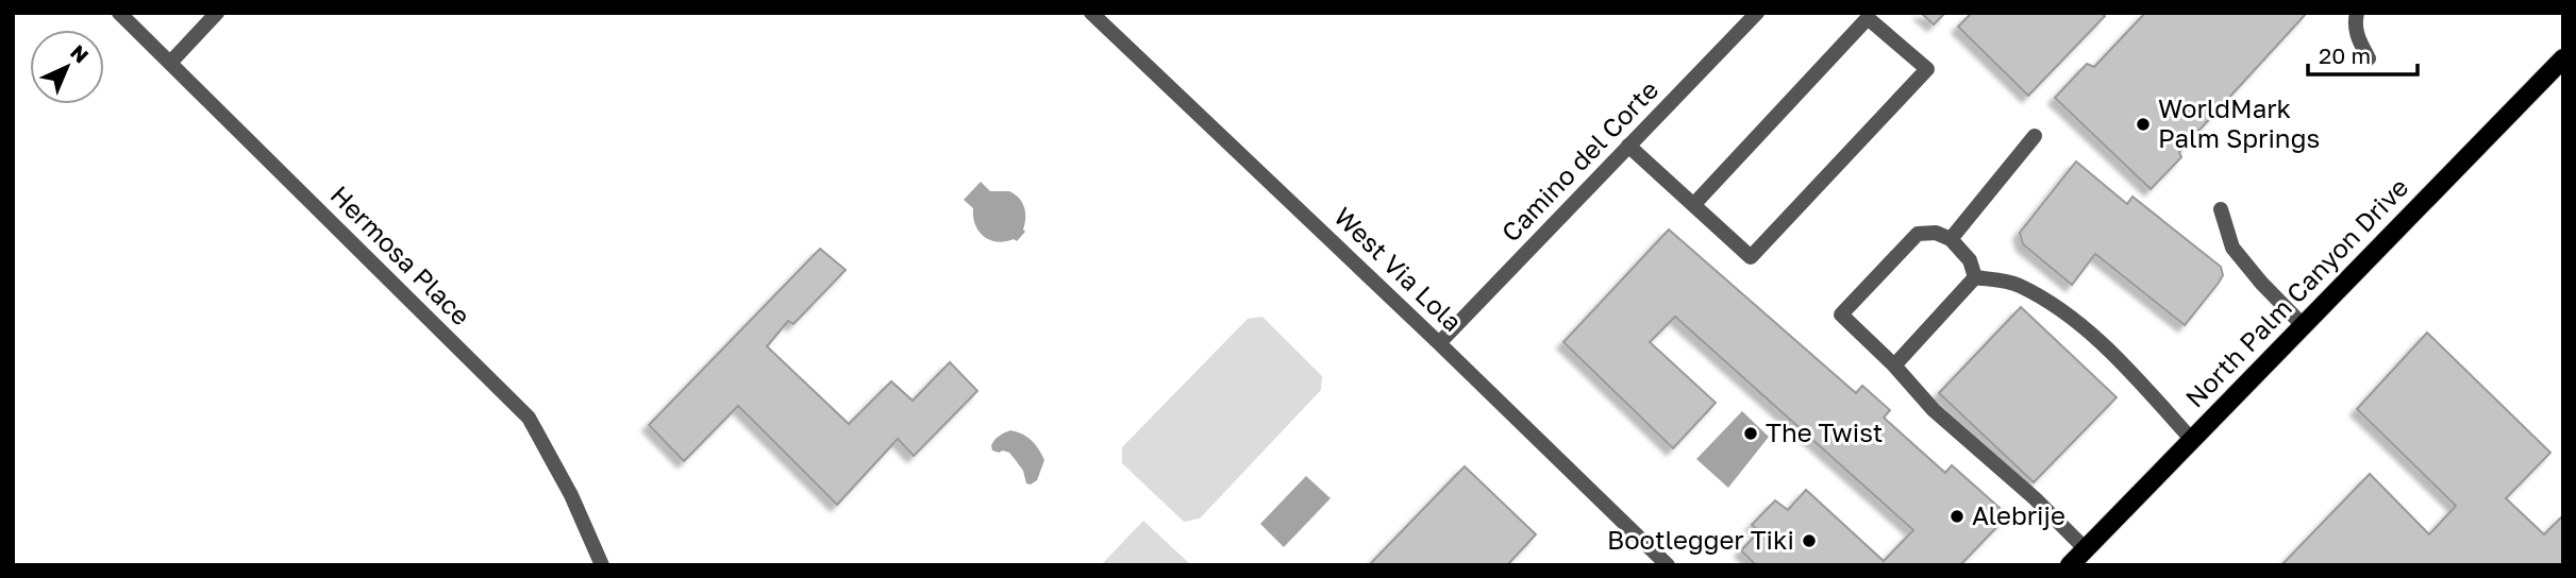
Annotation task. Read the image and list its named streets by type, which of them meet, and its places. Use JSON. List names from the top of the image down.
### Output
{
  "streets": {
    "main road": ["North Palm Canyon Drive"],
    "street": ["Camino del Corte", "Hermosa Place", "West Via Lola"]
  },
  "crossings": [
    ["Camino del Corte", "West Via Lola"]
  ],
  "places": [
    "WorldMark Palm Springs",
    "The Twist",
    "Alebrije",
    "Bootlegger Tiki"
  ],
  "scale_bar": "20 m",
  "north": "top right"
}
